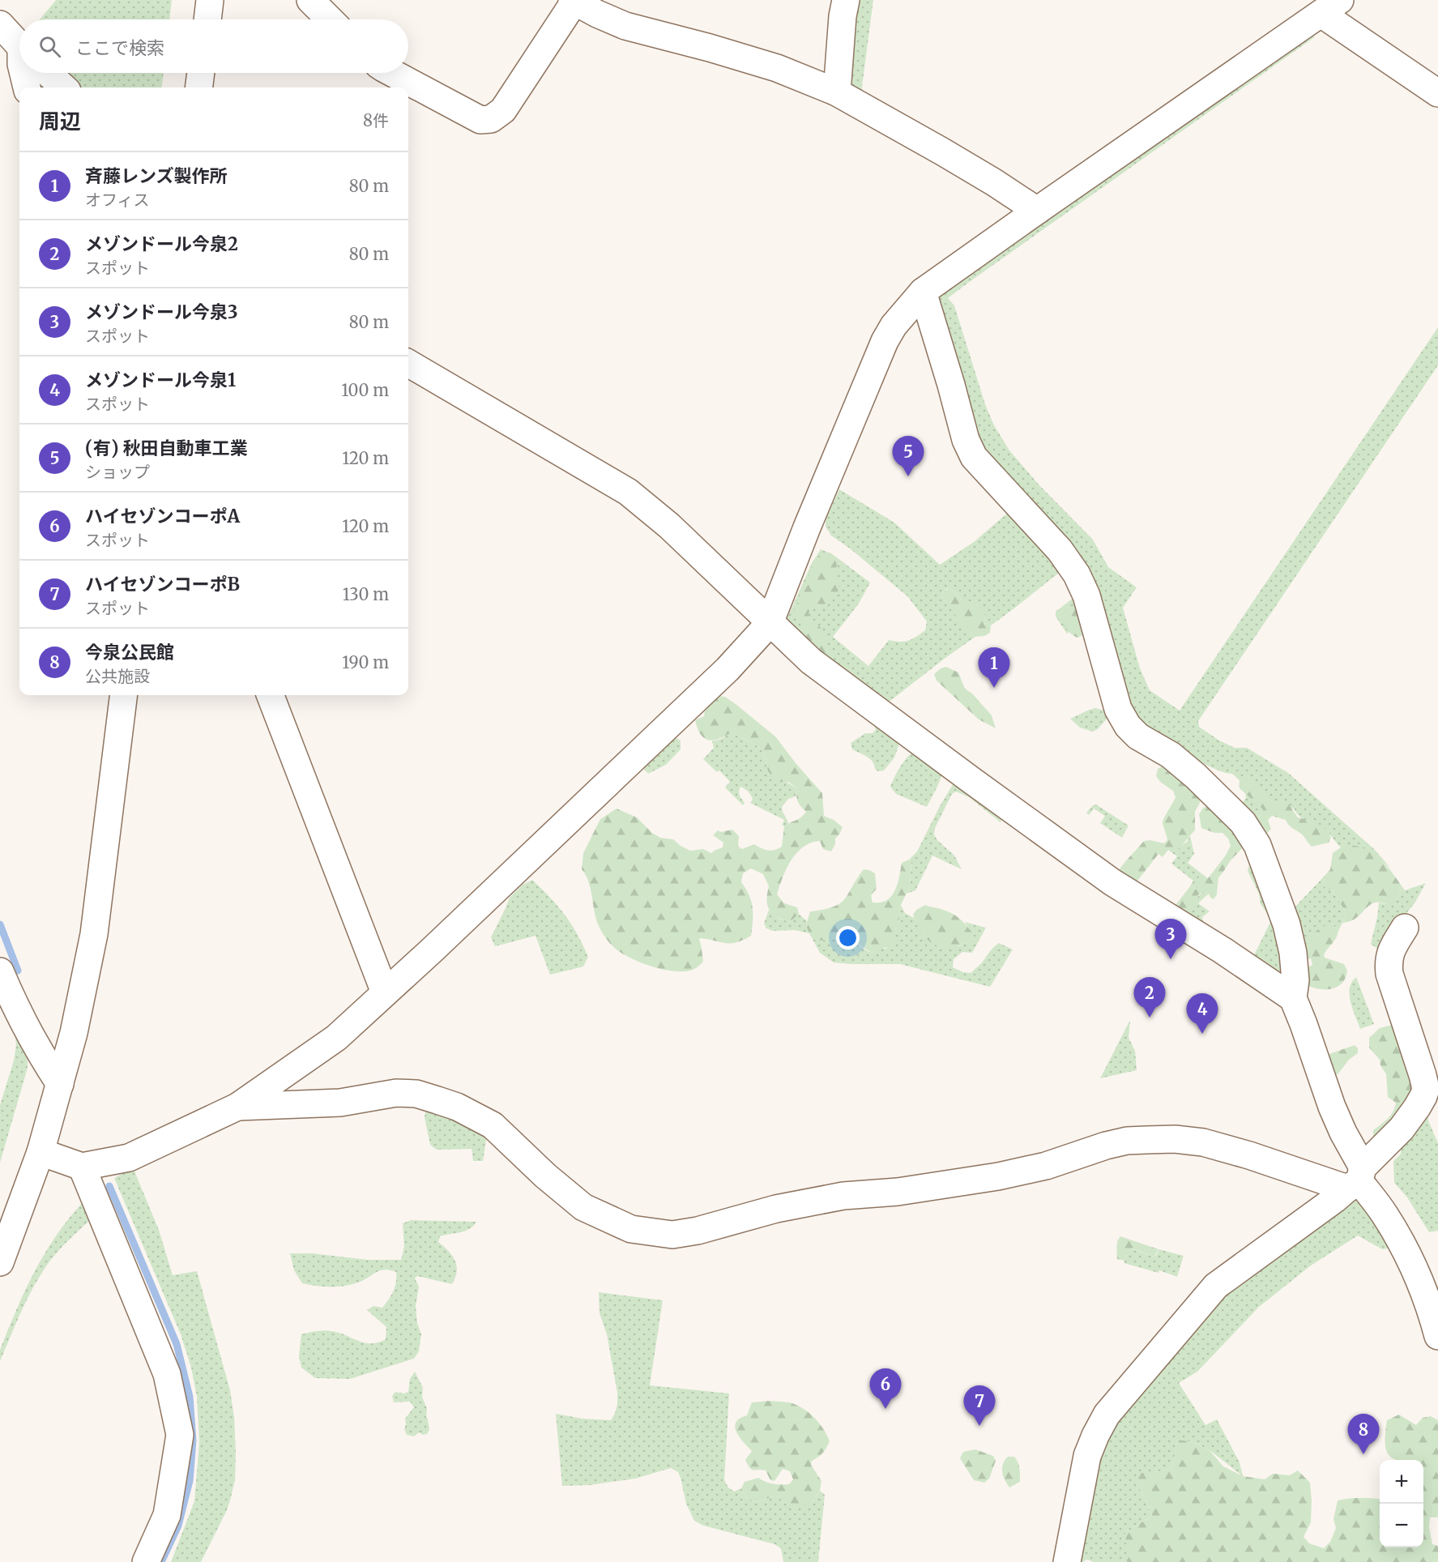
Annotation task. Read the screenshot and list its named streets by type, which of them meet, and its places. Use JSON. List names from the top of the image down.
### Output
{
  "page": {
    "search": "ここで検索",
    "heading": ["周辺", "8件"],
    "list": [
      {
        "mark": "1",
        "name": "斉藤レンズ製作所",
        "note": "オフィス",
        "value": "80 m"
      },
      {
        "mark": "2",
        "name": "メゾンドール今泉2",
        "note": "スポット",
        "value": "80 m"
      },
      {
        "mark": "3",
        "name": "メゾンドール今泉3",
        "note": "スポット",
        "value": "80 m"
      },
      {
        "mark": "4",
        "name": "メゾンドール今泉1",
        "note": "スポット",
        "value": "100 m"
      },
      {
        "mark": "5",
        "name": "(有) 秋田自動車工業",
        "note": "ショップ",
        "value": "120 m"
      },
      {
        "mark": "6",
        "name": "ハイセゾンコーポA",
        "note": "スポット",
        "value": "120 m"
      },
      {
        "mark": "7",
        "name": "ハイセゾンコーポB",
        "note": "スポット",
        "value": "130 m"
      },
      {
        "mark": "8",
        "name": "今泉公民館",
        "note": "公共施設",
        "value": "190 m"
      }
    ],
    "pins": [
      "5",
      "1",
      "3",
      "2",
      "4",
      "6",
      "7",
      "8"
    ],
    "map_buttons": ["+", "−"]
  }
}
